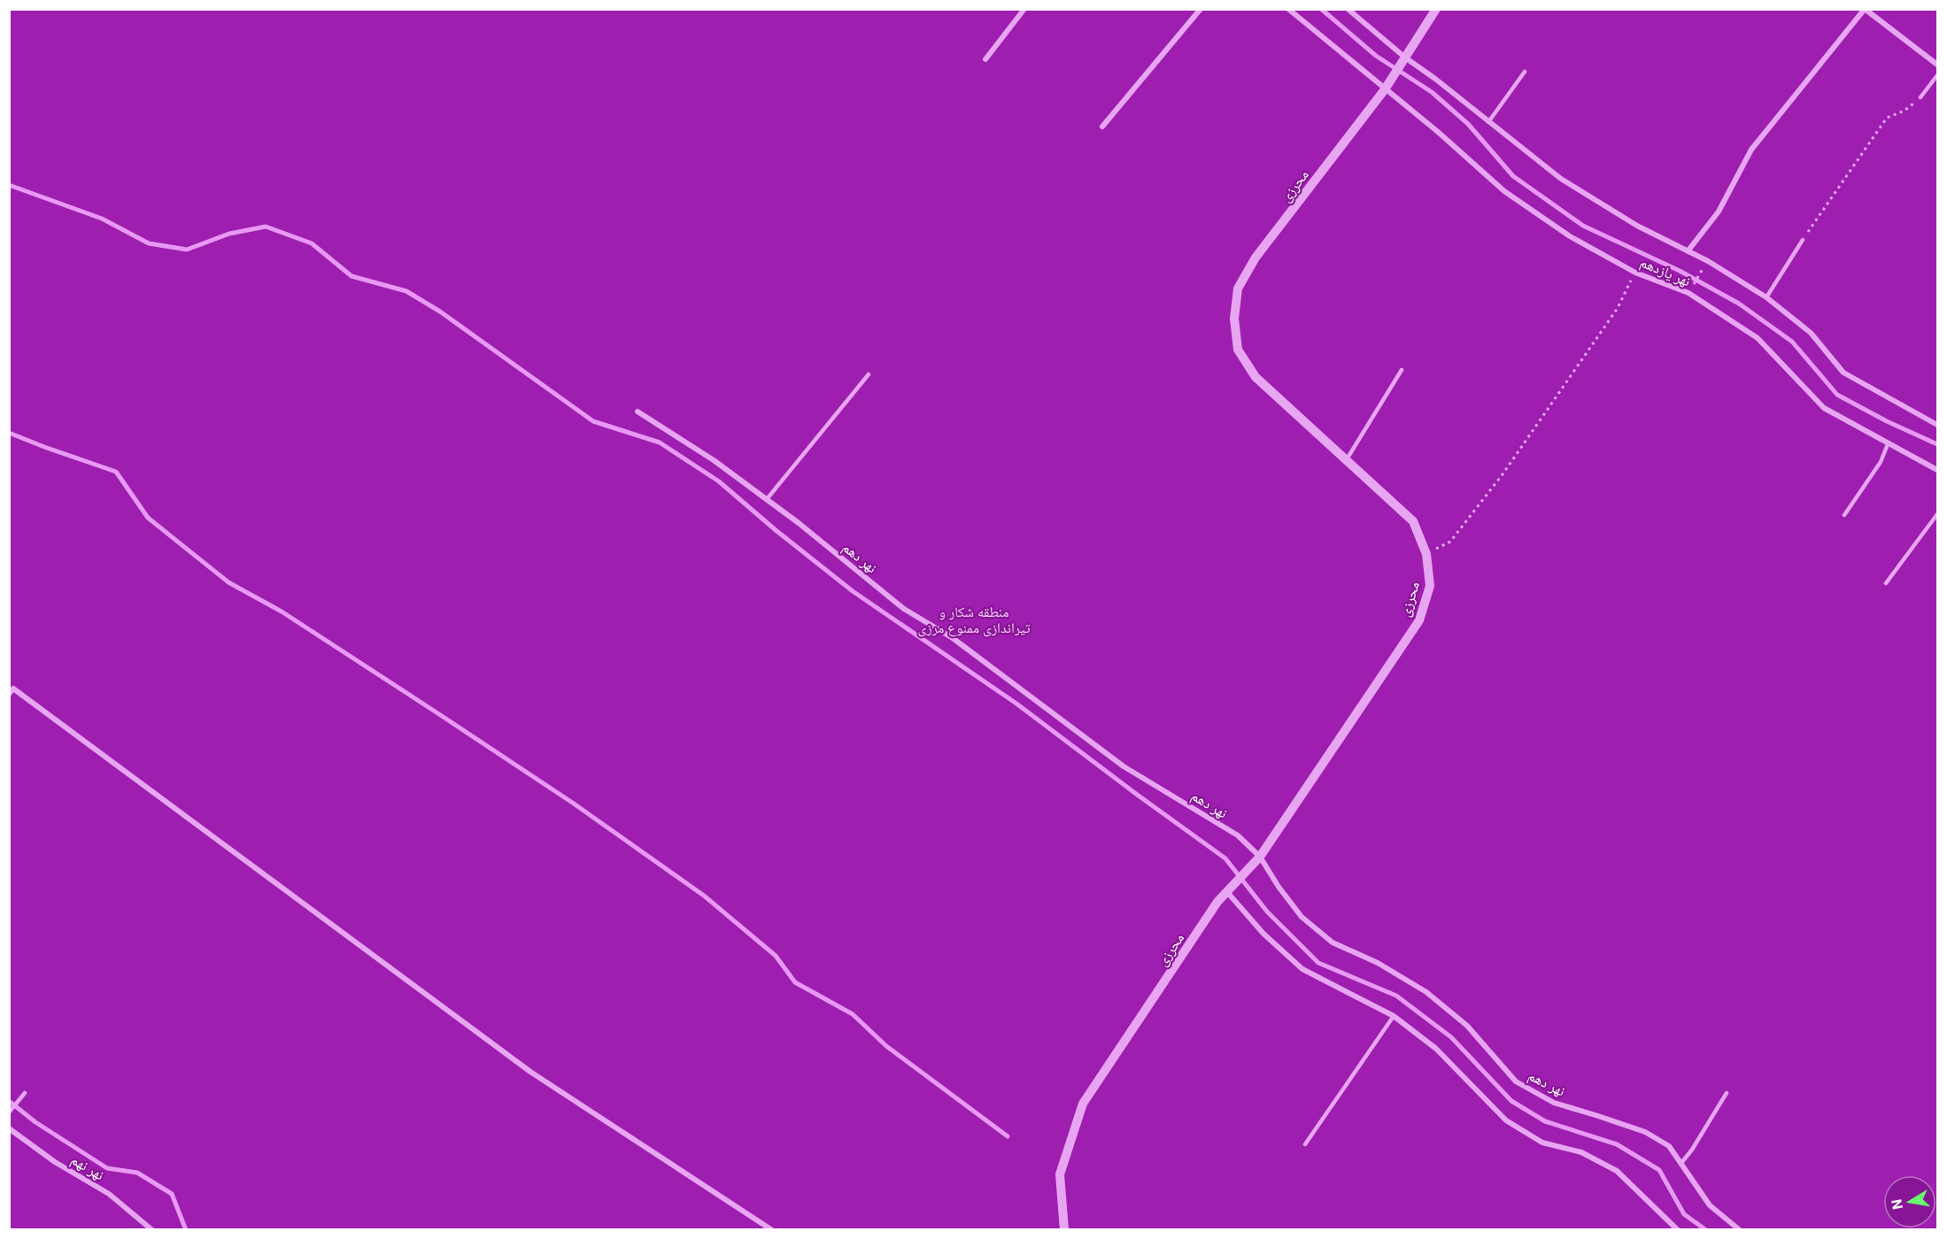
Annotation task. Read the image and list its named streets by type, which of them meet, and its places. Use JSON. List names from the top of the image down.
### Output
{
  "streets": {
    "street": [
      "محرزی",
      "نهر یازدهم",
      "نهر دهم",
      "نهر نهم"
    ]
  },
  "crossings": [
    ["محرزی", "نهر یازدهم"],
    ["محرزی", "نهر دهم"]
  ],
  "parks": ["منطقه شکار و تیراندازی ممنوع مرزی"],
  "north": "left"
}
